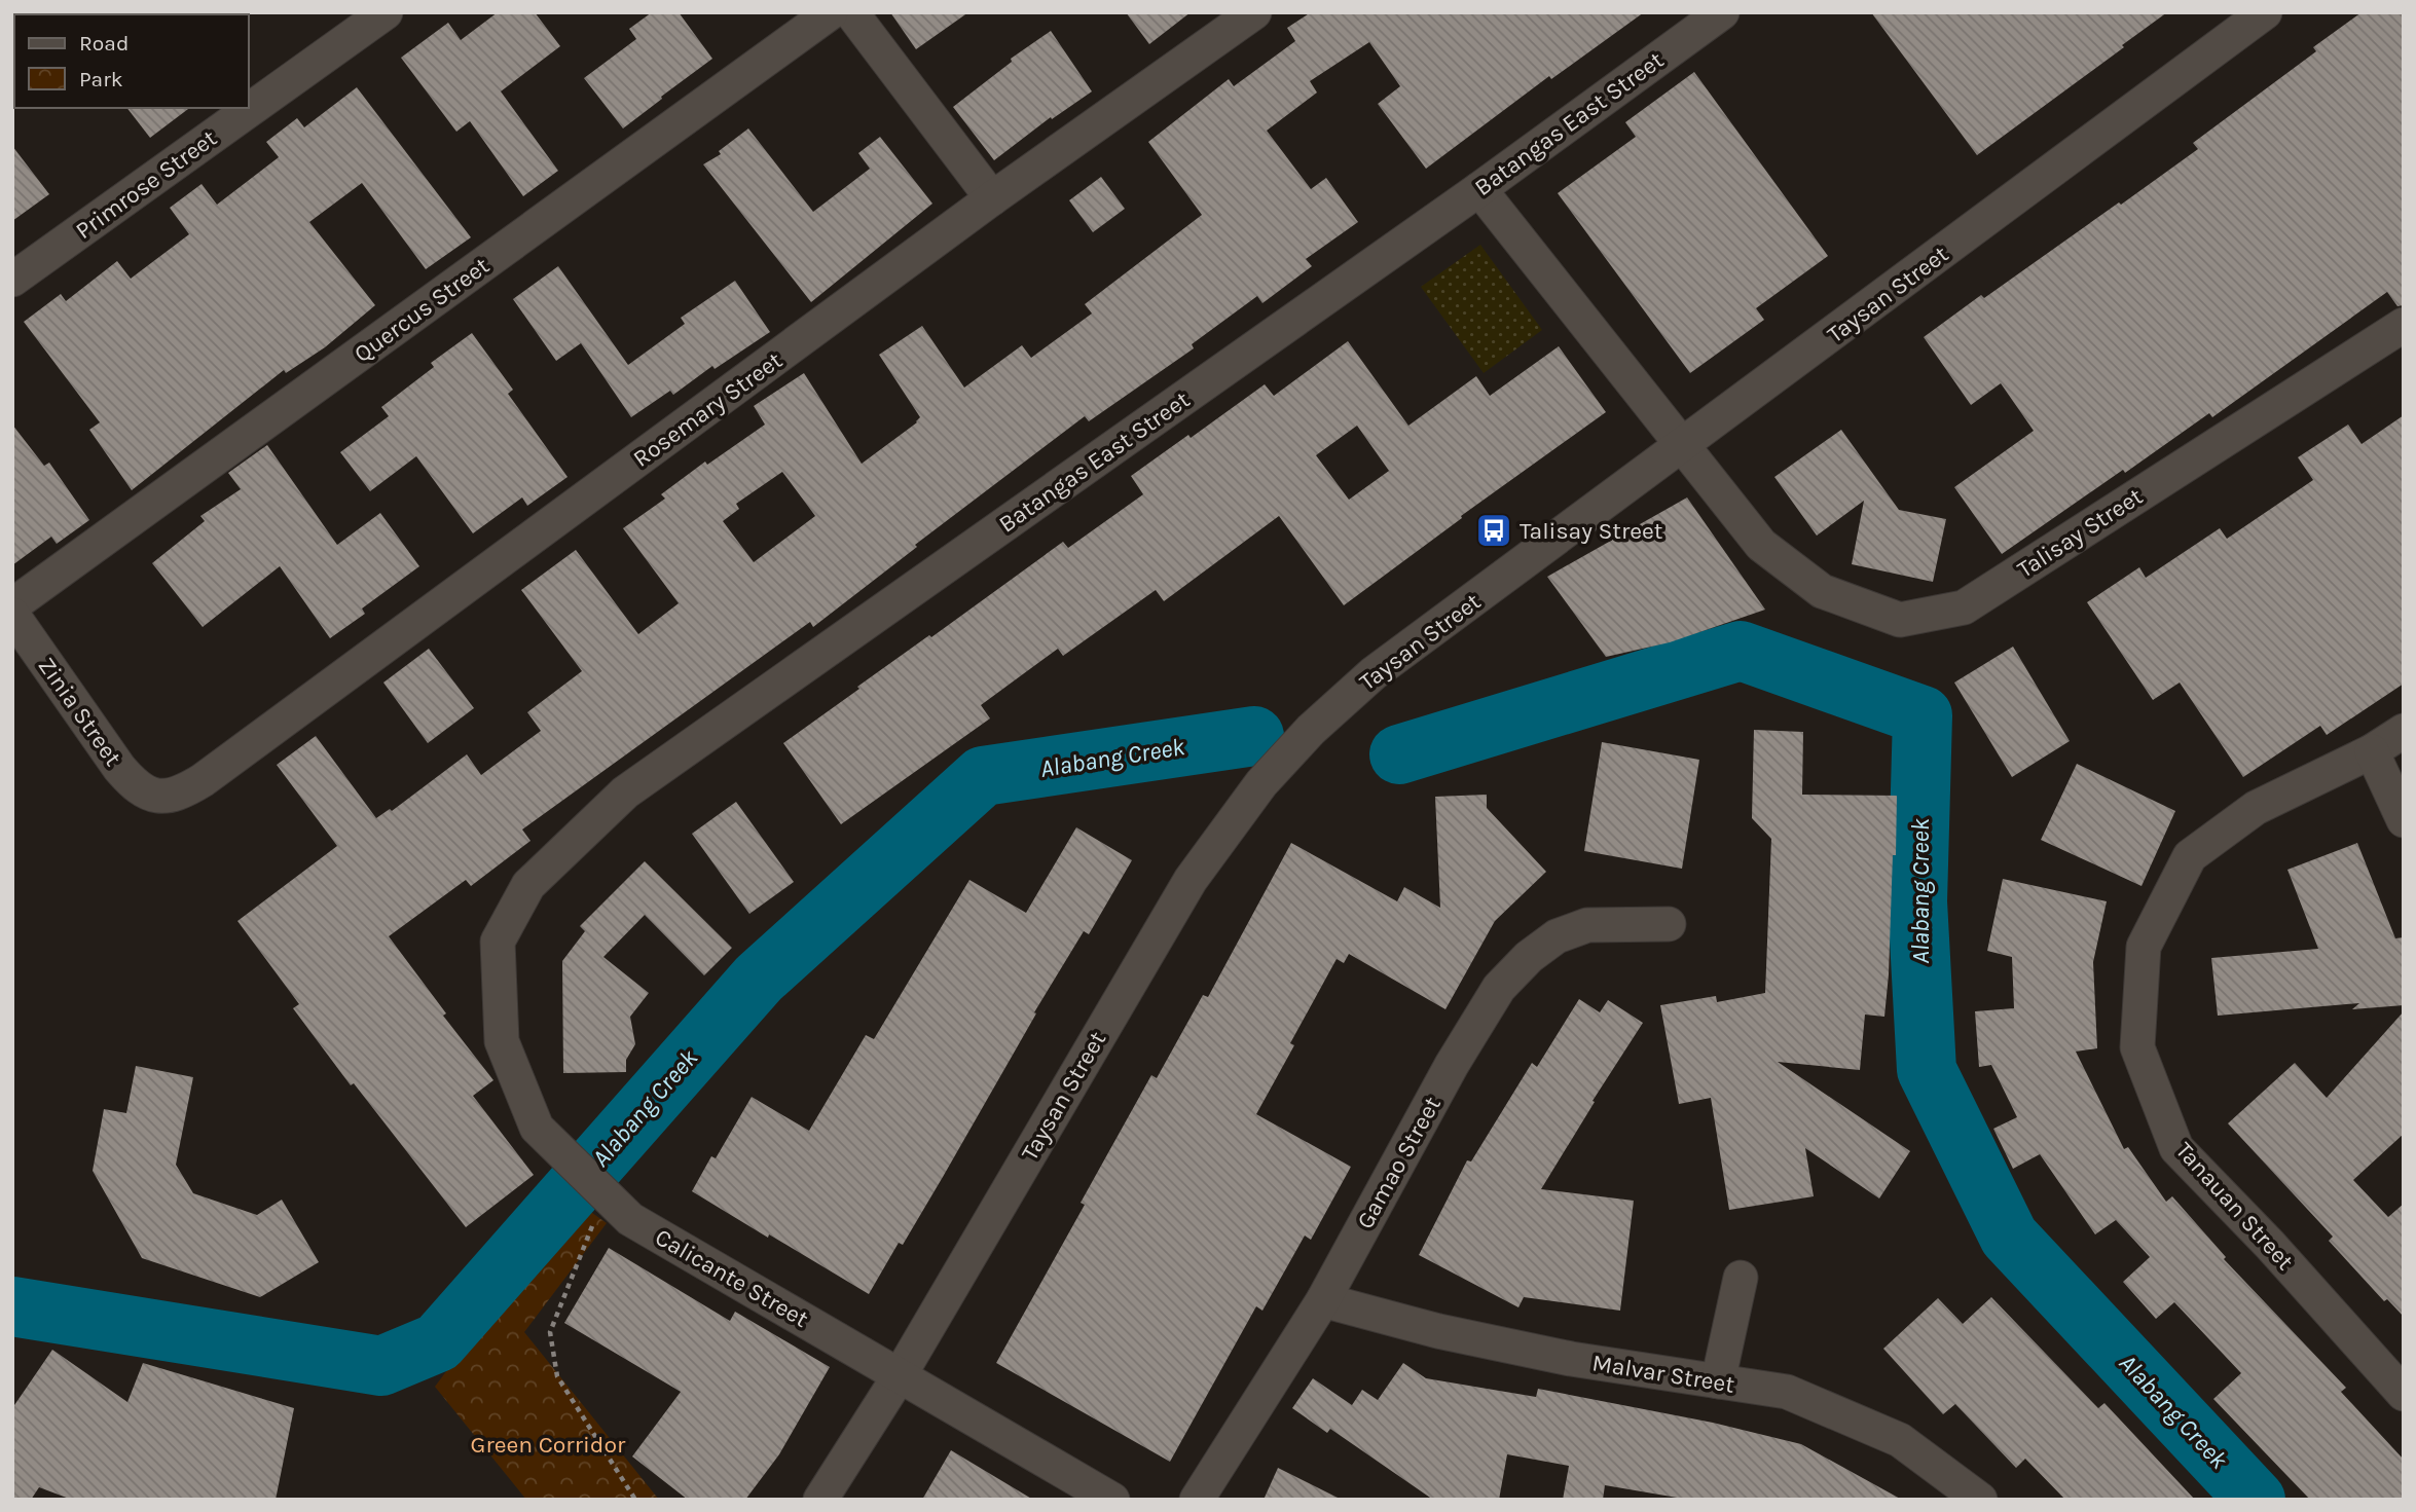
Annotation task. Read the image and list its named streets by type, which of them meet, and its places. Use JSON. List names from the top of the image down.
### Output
{
  "streets": {
    "street": [
      "Batangas East Street",
      "Primrose Street",
      "Taysan Street",
      "Quercus Street",
      "Rosemary Street",
      "Talisay Street",
      "Zinia Street",
      "Gamao Street",
      "Tanauan Street",
      "Calicante Street",
      "Malvar Street"
    ]
  },
  "crossings": [
    ["Batangas East Street", "Talisay Street"],
    ["Batangas East Street", "Calicante Street"],
    ["Taysan Street", "Talisay Street"],
    ["Taysan Street", "Calicante Street"],
    ["Rosemary Street", "Zinia Street"],
    ["Gamao Street", "Malvar Street"]
  ],
  "water": ["Alabang Creek"],
  "parks": ["Green Corridor"],
  "places": {
    "bus stop": ["Talisay Street"]
  },
  "legend": ["Road", "Park"]
}
